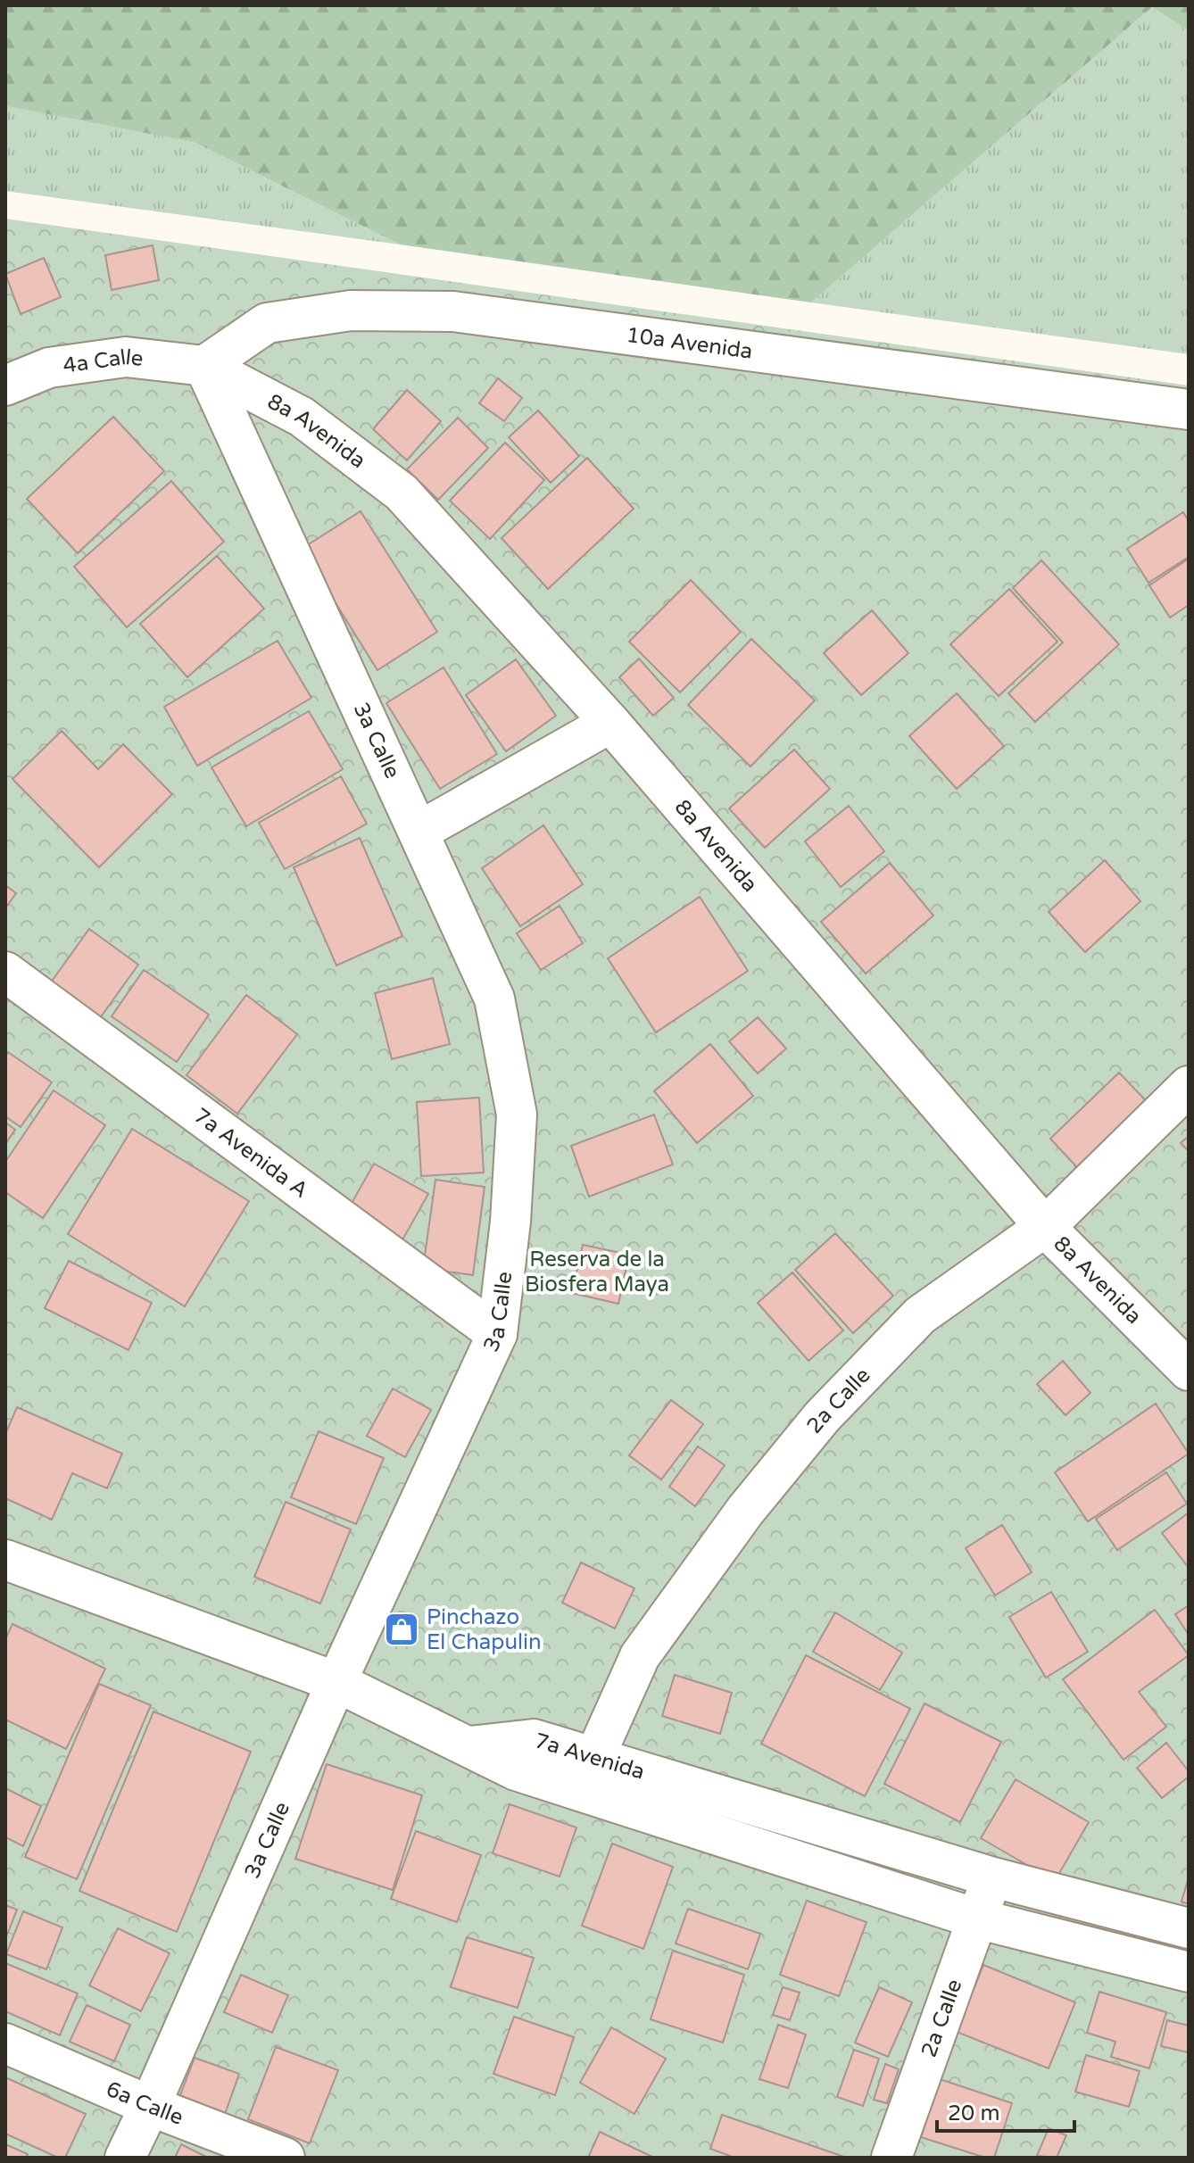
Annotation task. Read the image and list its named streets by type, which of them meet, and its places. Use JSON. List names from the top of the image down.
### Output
{
  "streets": {
    "street": [
      "10a Avenida",
      "4a Calle",
      "8a Avenida",
      "3a Calle",
      "7a Avenida A",
      "2a Calle",
      "7a Avenida",
      "6a Calle"
    ]
  },
  "crossings": [
    ["10a Avenida", "4a Calle"],
    ["10a Avenida", "8a Avenida"],
    ["10a Avenida", "3a Calle"],
    ["4a Calle", "8a Avenida"],
    ["4a Calle", "3a Calle"],
    ["8a Avenida", "3a Calle"],
    ["8a Avenida", "2a Calle"],
    ["3a Calle", "7a Avenida A"],
    ["3a Calle", "7a Avenida"],
    ["3a Calle", "6a Calle"],
    ["2a Calle", "7a Avenida"]
  ],
  "parks": ["Reserva de la Biosfera Maya"],
  "places": {
    "shop": ["Pinchazo El Chapulin"]
  },
  "scale_bar": "20 m"
}
